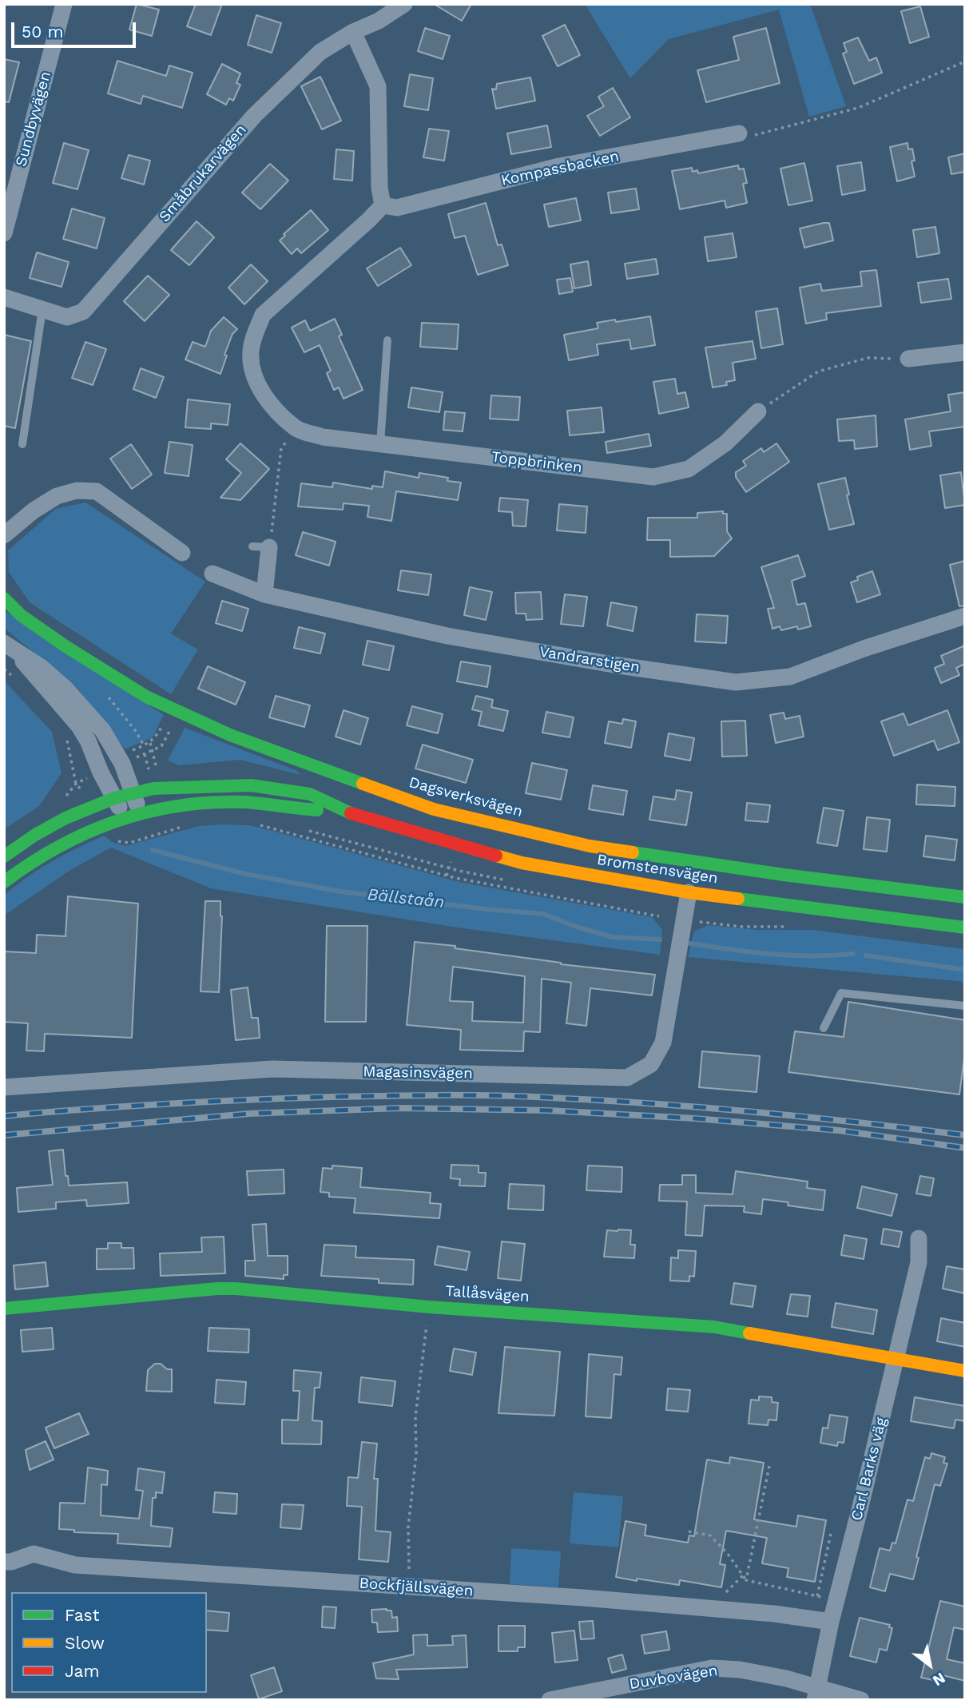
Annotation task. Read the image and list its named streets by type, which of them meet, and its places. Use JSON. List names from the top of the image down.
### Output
{
  "streets": {
    "street": [
      "Sundbyvägen",
      "Kompassbacken",
      "Småbrukarvägen",
      "Toppbrinken",
      "Vandrarstigen",
      "Dagsverksvägen",
      "Bromstensvägen",
      "Magasinsvägen",
      "Tallåsvägen",
      "Carl Barks väg",
      "Bockfjällsvägen",
      "Duvbovägen"
    ]
  },
  "crossings": [
    ["Kompassbacken", "Toppbrinken"],
    ["Bromstensvägen", "Magasinsvägen"],
    ["Tallåsvägen", "Carl Barks väg"],
    ["Carl Barks väg", "Bockfjällsvägen"],
    ["Carl Barks väg", "Duvbovägen"]
  ],
  "water": ["Bällstaån"],
  "legend": ["Fast", "Slow", "Jam"],
  "scale_bar": "50 m",
  "north": "bottom right"
}
